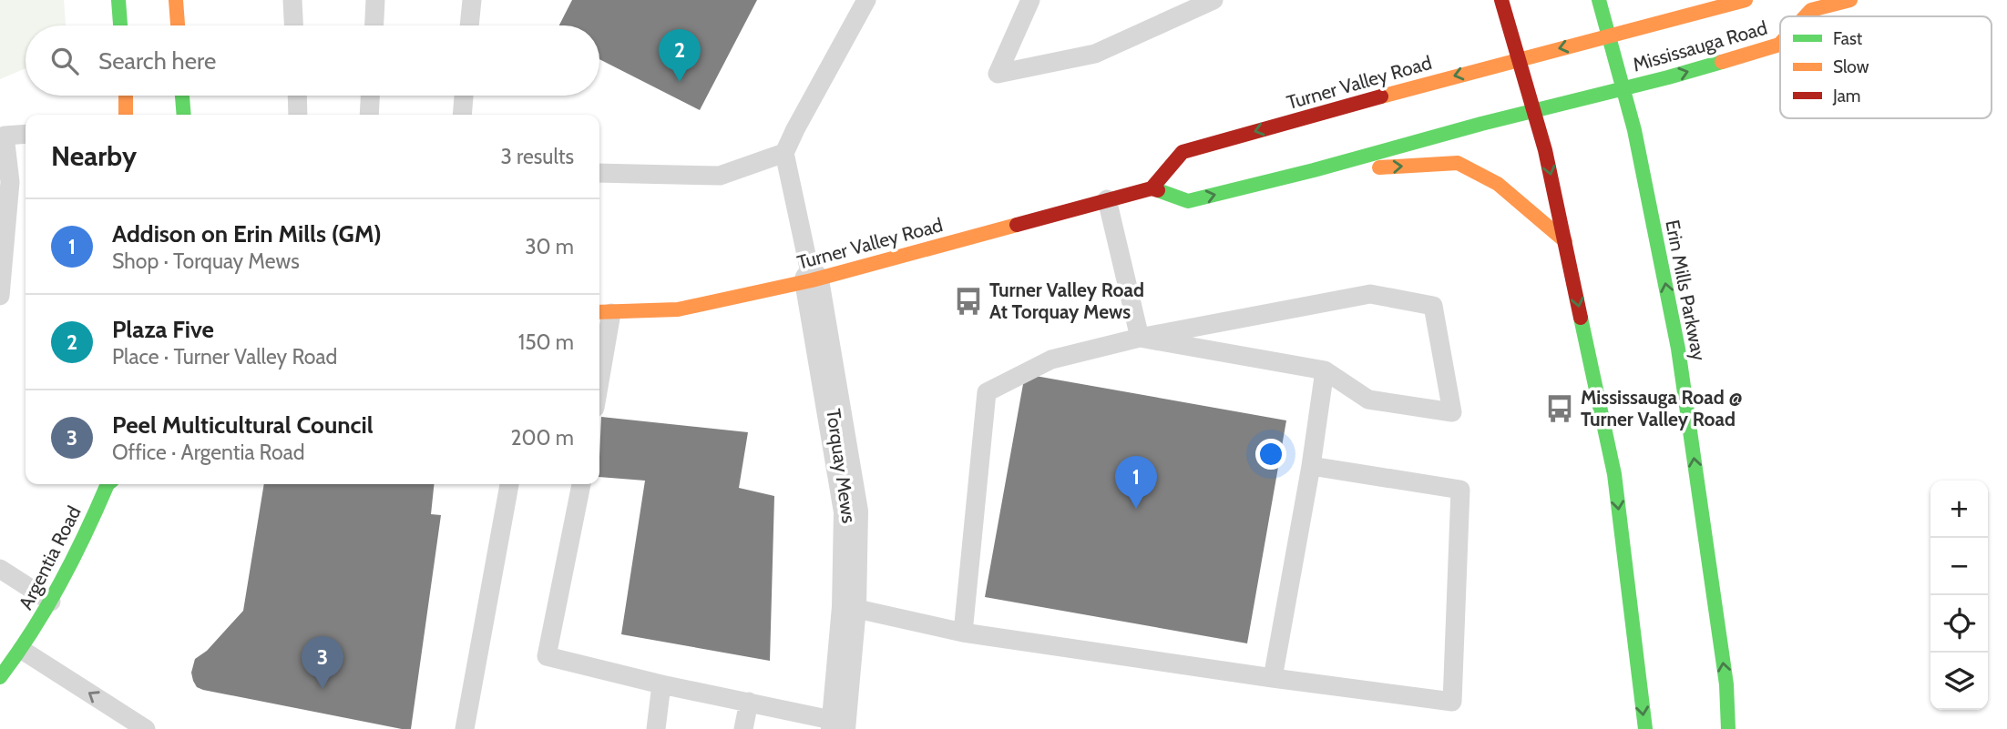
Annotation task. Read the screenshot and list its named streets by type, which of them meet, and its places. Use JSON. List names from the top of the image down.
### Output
{
  "streets": {
    "main road": [
      "Mississauga Road",
      "Turner Valley Road",
      "Erin Mills Parkway",
      "Argentia Road"
    ],
    "street": ["Torquay Mews"]
  },
  "crossings": [
    ["Mississauga Road", "Turner Valley Road"],
    ["Mississauga Road", "Erin Mills Parkway"],
    ["Turner Valley Road", "Torquay Mews"]
  ],
  "places": {
    "bus stop": ["Turner Valley Road At Torquay Mews", "Mississauga Road @ Turner Valley Road"]
  },
  "legend": ["Fast", "Slow", "Jam"],
  "page": {
    "search": "Search here",
    "pins": ["2", "1", "3"],
    "heading": ["Nearby", "3 results"],
    "list": [
      {
        "mark": "1",
        "name": "Addison on Erin Mills (GM)",
        "note": "Shop · Torquay Mews",
        "value": "30 m"
      },
      {
        "mark": "2",
        "name": "Plaza Five",
        "note": "Place · Turner Valley Road",
        "value": "150 m"
      },
      {
        "mark": "3",
        "name": "Peel Multicultural Council",
        "note": "Office · Argentia Road",
        "value": "200 m"
      }
    ],
    "map_buttons": ["+", "−"]
  }
}
